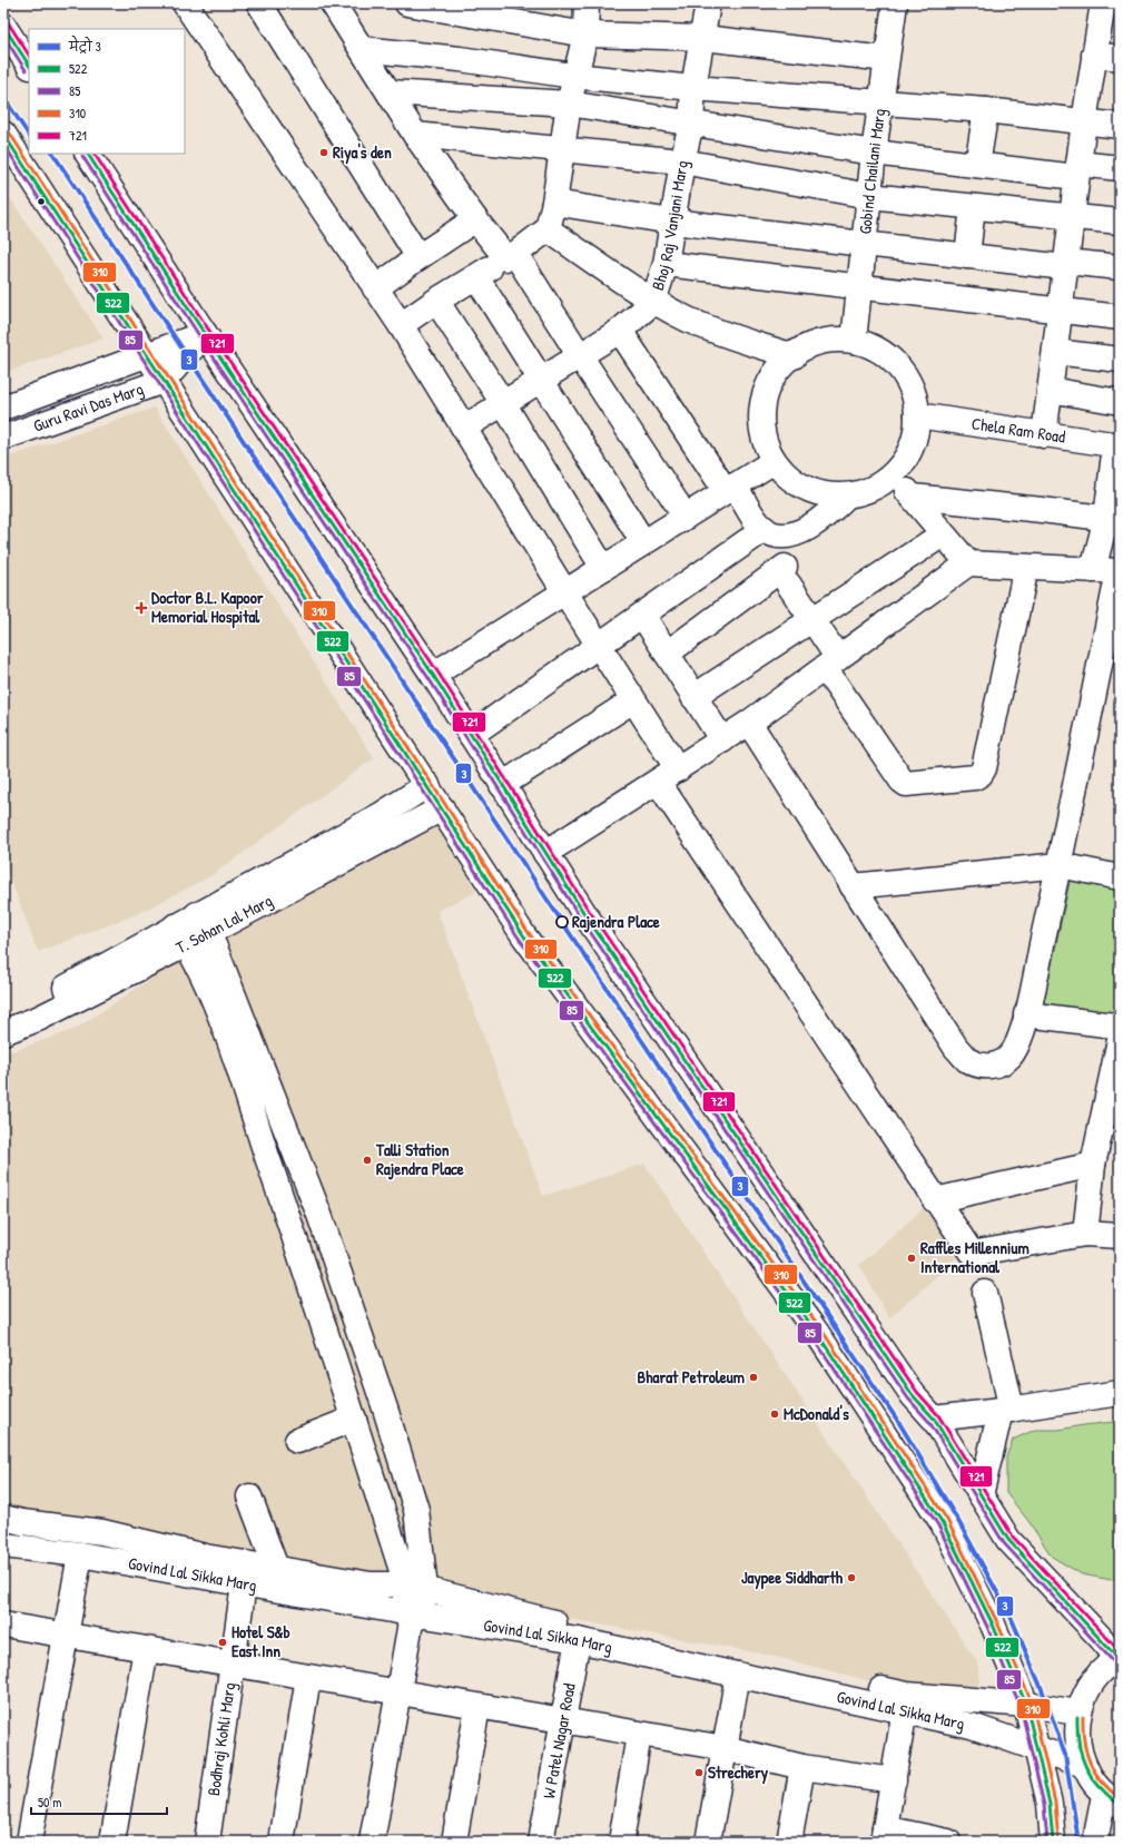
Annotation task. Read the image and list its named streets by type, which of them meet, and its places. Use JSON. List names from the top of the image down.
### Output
{
  "streets": {
    "street": [
      "Gobind Chailani Marg",
      "Bhoj Raj Vanjani Marg",
      "Guru Ravi Das Marg",
      "Chela Ram Road",
      "T. Sohan Lal Marg",
      "Govind Lal Sikka Marg",
      "Bodhraj Kohli Marg",
      "W Patel Nagar Road"
    ]
  },
  "crossings": [
    ["Gobind Chailani Marg", "Chela Ram Road"],
    ["Govind Lal Sikka Marg", "Bodhraj Kohli Marg"],
    ["Govind Lal Sikka Marg", "W Patel Nagar Road"]
  ],
  "places": {
    "other": [
      "Riya's den",
      "Rajendra Place",
      "Talli Station Rajendra Place",
      "Raffles Millennium International",
      "Bharat Petroleum",
      "McDonald's",
      "Jaypee Siddharth",
      "Hotel S&b East Inn",
      "Strechery"
    ],
    "health": ["Doctor B.L. Kapoor Memorial Hospital"]
  },
  "lines": [
    "transit line 721",
    "transit line 522",
    "transit line 85",
    "metro line 3",
    "transit line 310"
  ],
  "legend": [
    "मेट्रो 3",
    "522",
    "85",
    "310",
    "721"
  ],
  "scale_bar": "50 m"
}
